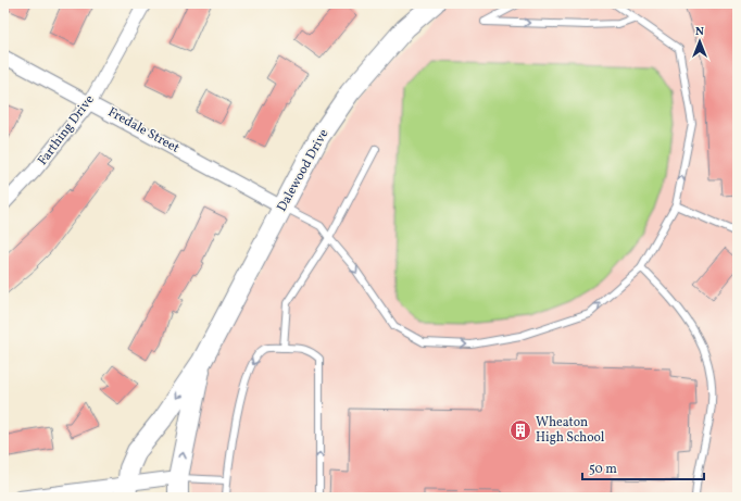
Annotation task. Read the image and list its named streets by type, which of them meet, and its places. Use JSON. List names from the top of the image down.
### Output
{
  "streets": {
    "street": ["Farthing Drive", "Fredale Street", "Dalewood Drive"]
  },
  "crossings": [
    ["Farthing Drive", "Fredale Street"],
    ["Fredale Street", "Dalewood Drive"]
  ],
  "places": {
    "building": ["Wheaton High School"]
  },
  "scale_bar": "50 m",
  "north": "top"
}
